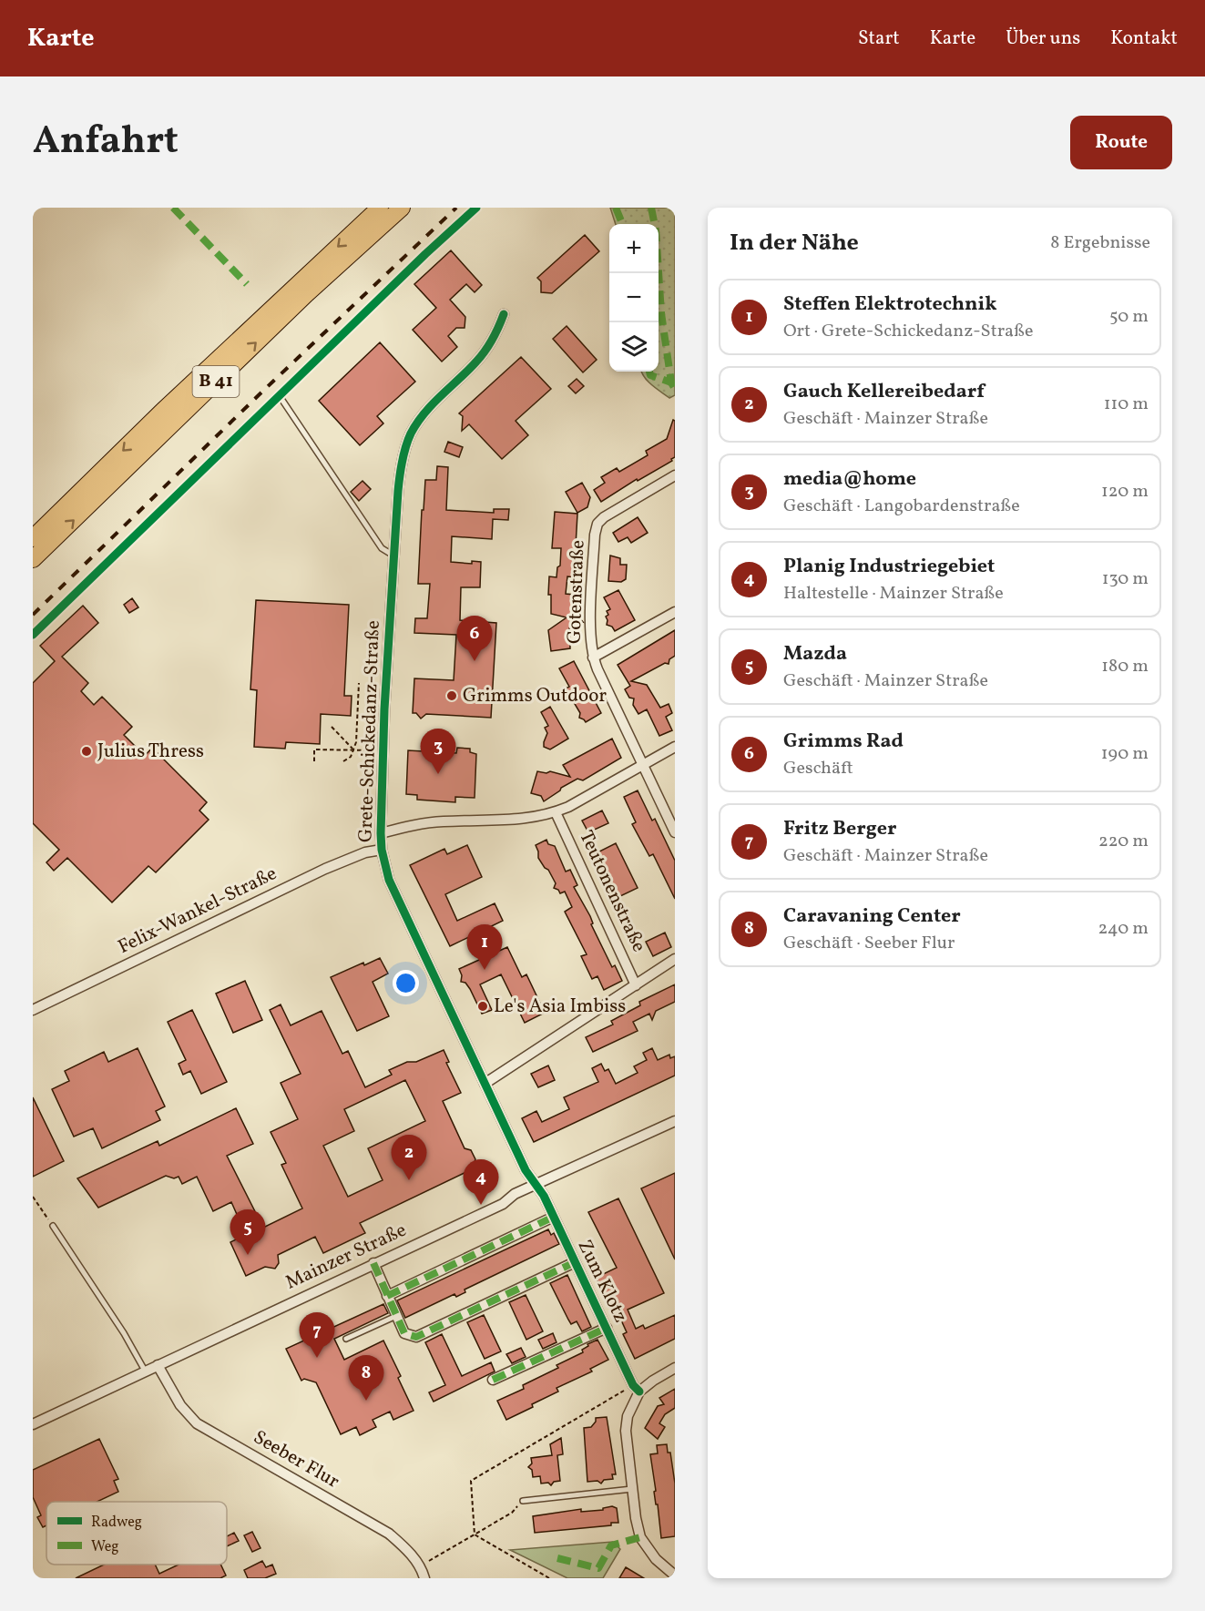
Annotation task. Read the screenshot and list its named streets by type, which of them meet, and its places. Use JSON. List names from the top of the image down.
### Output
{
  "streets": {
    "highway": ["B 41"],
    "street": [
      "Gotenstraße",
      "Grete-Schickedanz-Straße",
      "Teutonenstraße",
      "Felix-Wankel-Straße",
      "Mainzer Straße",
      "Zum Klotz",
      "Seeber Flur"
    ]
  },
  "crossings": [
    ["Grete-Schickedanz-Straße", "Felix-Wankel-Straße"],
    ["Grete-Schickedanz-Straße", "Mainzer Straße"],
    ["Grete-Schickedanz-Straße", "Zum Klotz"],
    ["Mainzer Straße", "Zum Klotz"],
    ["Mainzer Straße", "Seeber Flur"]
  ],
  "places": ["Grimms Outdoor", "Julius Thress", "Le's Asia Imbiss"],
  "legend": ["Radweg", "Weg"],
  "page": {
    "header": "Karte",
    "nav": [
      "Start",
      "Karte",
      "Über uns",
      "Kontakt"
    ],
    "title": "Anfahrt",
    "buttons": "Route",
    "heading": ["In der Nähe", "8 Ergebnisse"],
    "map_buttons": ["+", "−"],
    "list": [
      {
        "mark": "1",
        "name": "Steffen Elektrotechnik",
        "note": "Ort · Grete-Schickedanz-Straße",
        "value": "50 m"
      },
      {
        "mark": "2",
        "name": "Gauch Kellereibedarf",
        "note": "Geschäft · Mainzer Straße",
        "value": "110 m"
      },
      {
        "mark": "3",
        "name": "media@home",
        "note": "Geschäft · Langobardenstraße",
        "value": "120 m"
      },
      {
        "mark": "4",
        "name": "Planig Industriegebiet",
        "note": "Haltestelle · Mainzer Straße",
        "value": "130 m"
      },
      {
        "mark": "5",
        "name": "Mazda",
        "note": "Geschäft · Mainzer Straße",
        "value": "180 m"
      },
      {
        "mark": "6",
        "name": "Grimms Rad",
        "note": "Geschäft",
        "value": "190 m"
      },
      {
        "mark": "7",
        "name": "Fritz Berger",
        "note": "Geschäft · Mainzer Straße",
        "value": "220 m"
      },
      {
        "mark": "8",
        "name": "Caravaning Center",
        "note": "Geschäft · Seeber Flur",
        "value": "240 m"
      }
    ],
    "pins": [
      "6",
      "3",
      "1",
      "2",
      "4",
      "5",
      "7",
      "8"
    ]
  }
}
